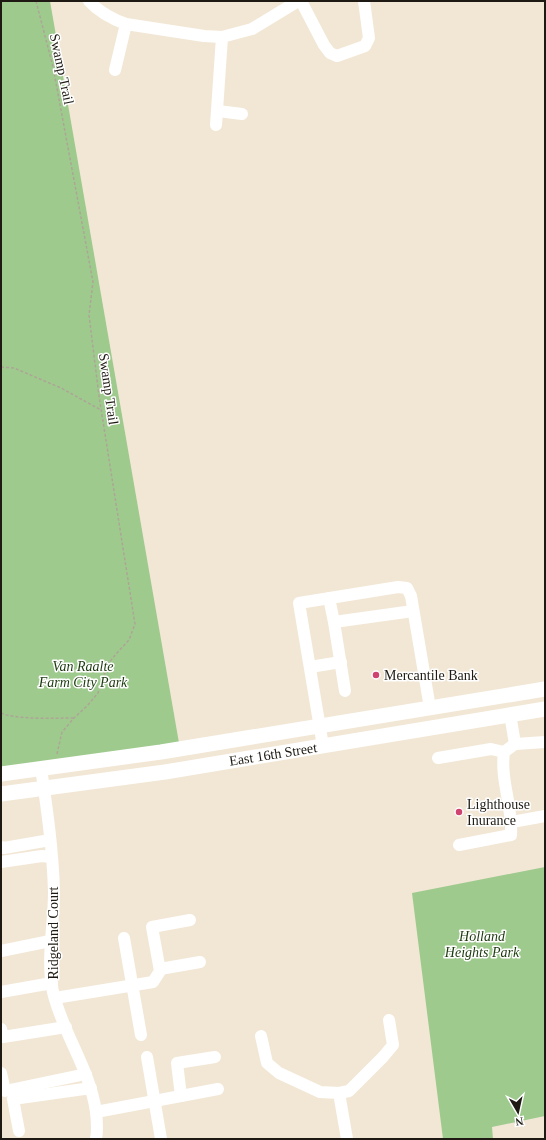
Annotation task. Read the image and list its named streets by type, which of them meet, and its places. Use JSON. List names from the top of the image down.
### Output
{
  "streets": {
    "main road": ["East 16th Street"],
    "street": ["Ridgeland Court"],
    "path": ["Swamp Trail"]
  },
  "crossings": [
    ["East 16th Street", "Ridgeland Court"]
  ],
  "parks": ["Van Raalte Farm City Park", "Holland Heights Park"],
  "places": ["Mercantile Bank", "Lighthouse Inurance"],
  "north": "bottom"
}
